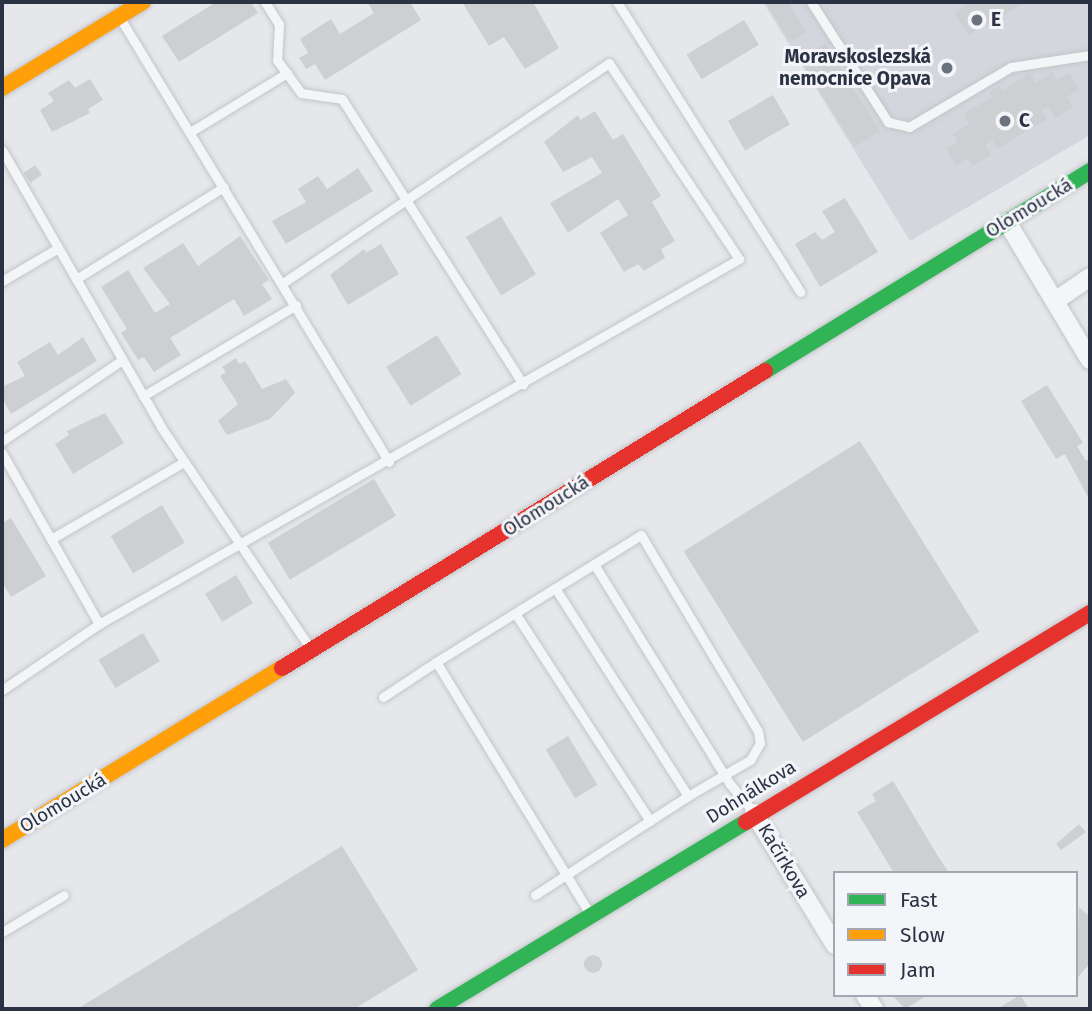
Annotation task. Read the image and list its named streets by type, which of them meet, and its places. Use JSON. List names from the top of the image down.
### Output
{
  "streets": {
    "main road": ["Olomoucká", "Dohnálkova"],
    "street": ["Kačírkova"]
  },
  "crossings": [
    ["Dohnálkova", "Kačírkova"]
  ],
  "places": ["E", "Moravskoslezská nemocnice Opava", "C"],
  "legend": ["Fast", "Slow", "Jam"]
}
